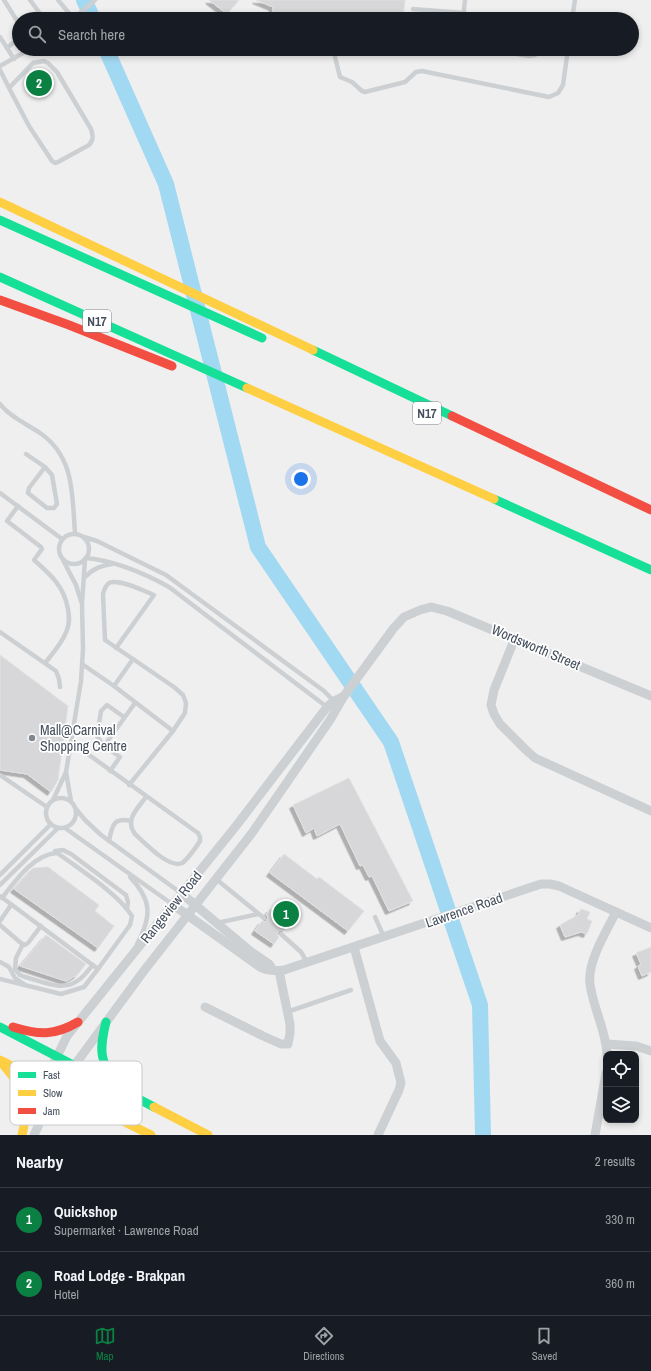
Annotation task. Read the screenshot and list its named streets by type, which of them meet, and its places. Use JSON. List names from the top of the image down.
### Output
{
  "streets": {
    "main road": ["N17"],
    "street": ["Wordsworth Street", "Rangeview Road", "Lawrence Road"]
  },
  "crossings": [
    ["Wordsworth Street", "Rangeview Road"]
  ],
  "places": ["Mall@Carnival Shopping Centre"],
  "legend": ["Fast", "Slow", "Jam"],
  "page": {
    "search": "Search here",
    "pins": ["2", "1"],
    "heading": ["Nearby", "2 results"],
    "list": [
      {
        "mark": "1",
        "name": "Quickshop",
        "note": "Supermarket · Lawrence Road",
        "value": "330 m"
      },
      {
        "mark": "2",
        "name": "Road Lodge - Brakpan",
        "note": "Hotel",
        "value": "360 m"
      }
    ],
    "nav": ["Map", "Directions", "Saved"]
  }
}
